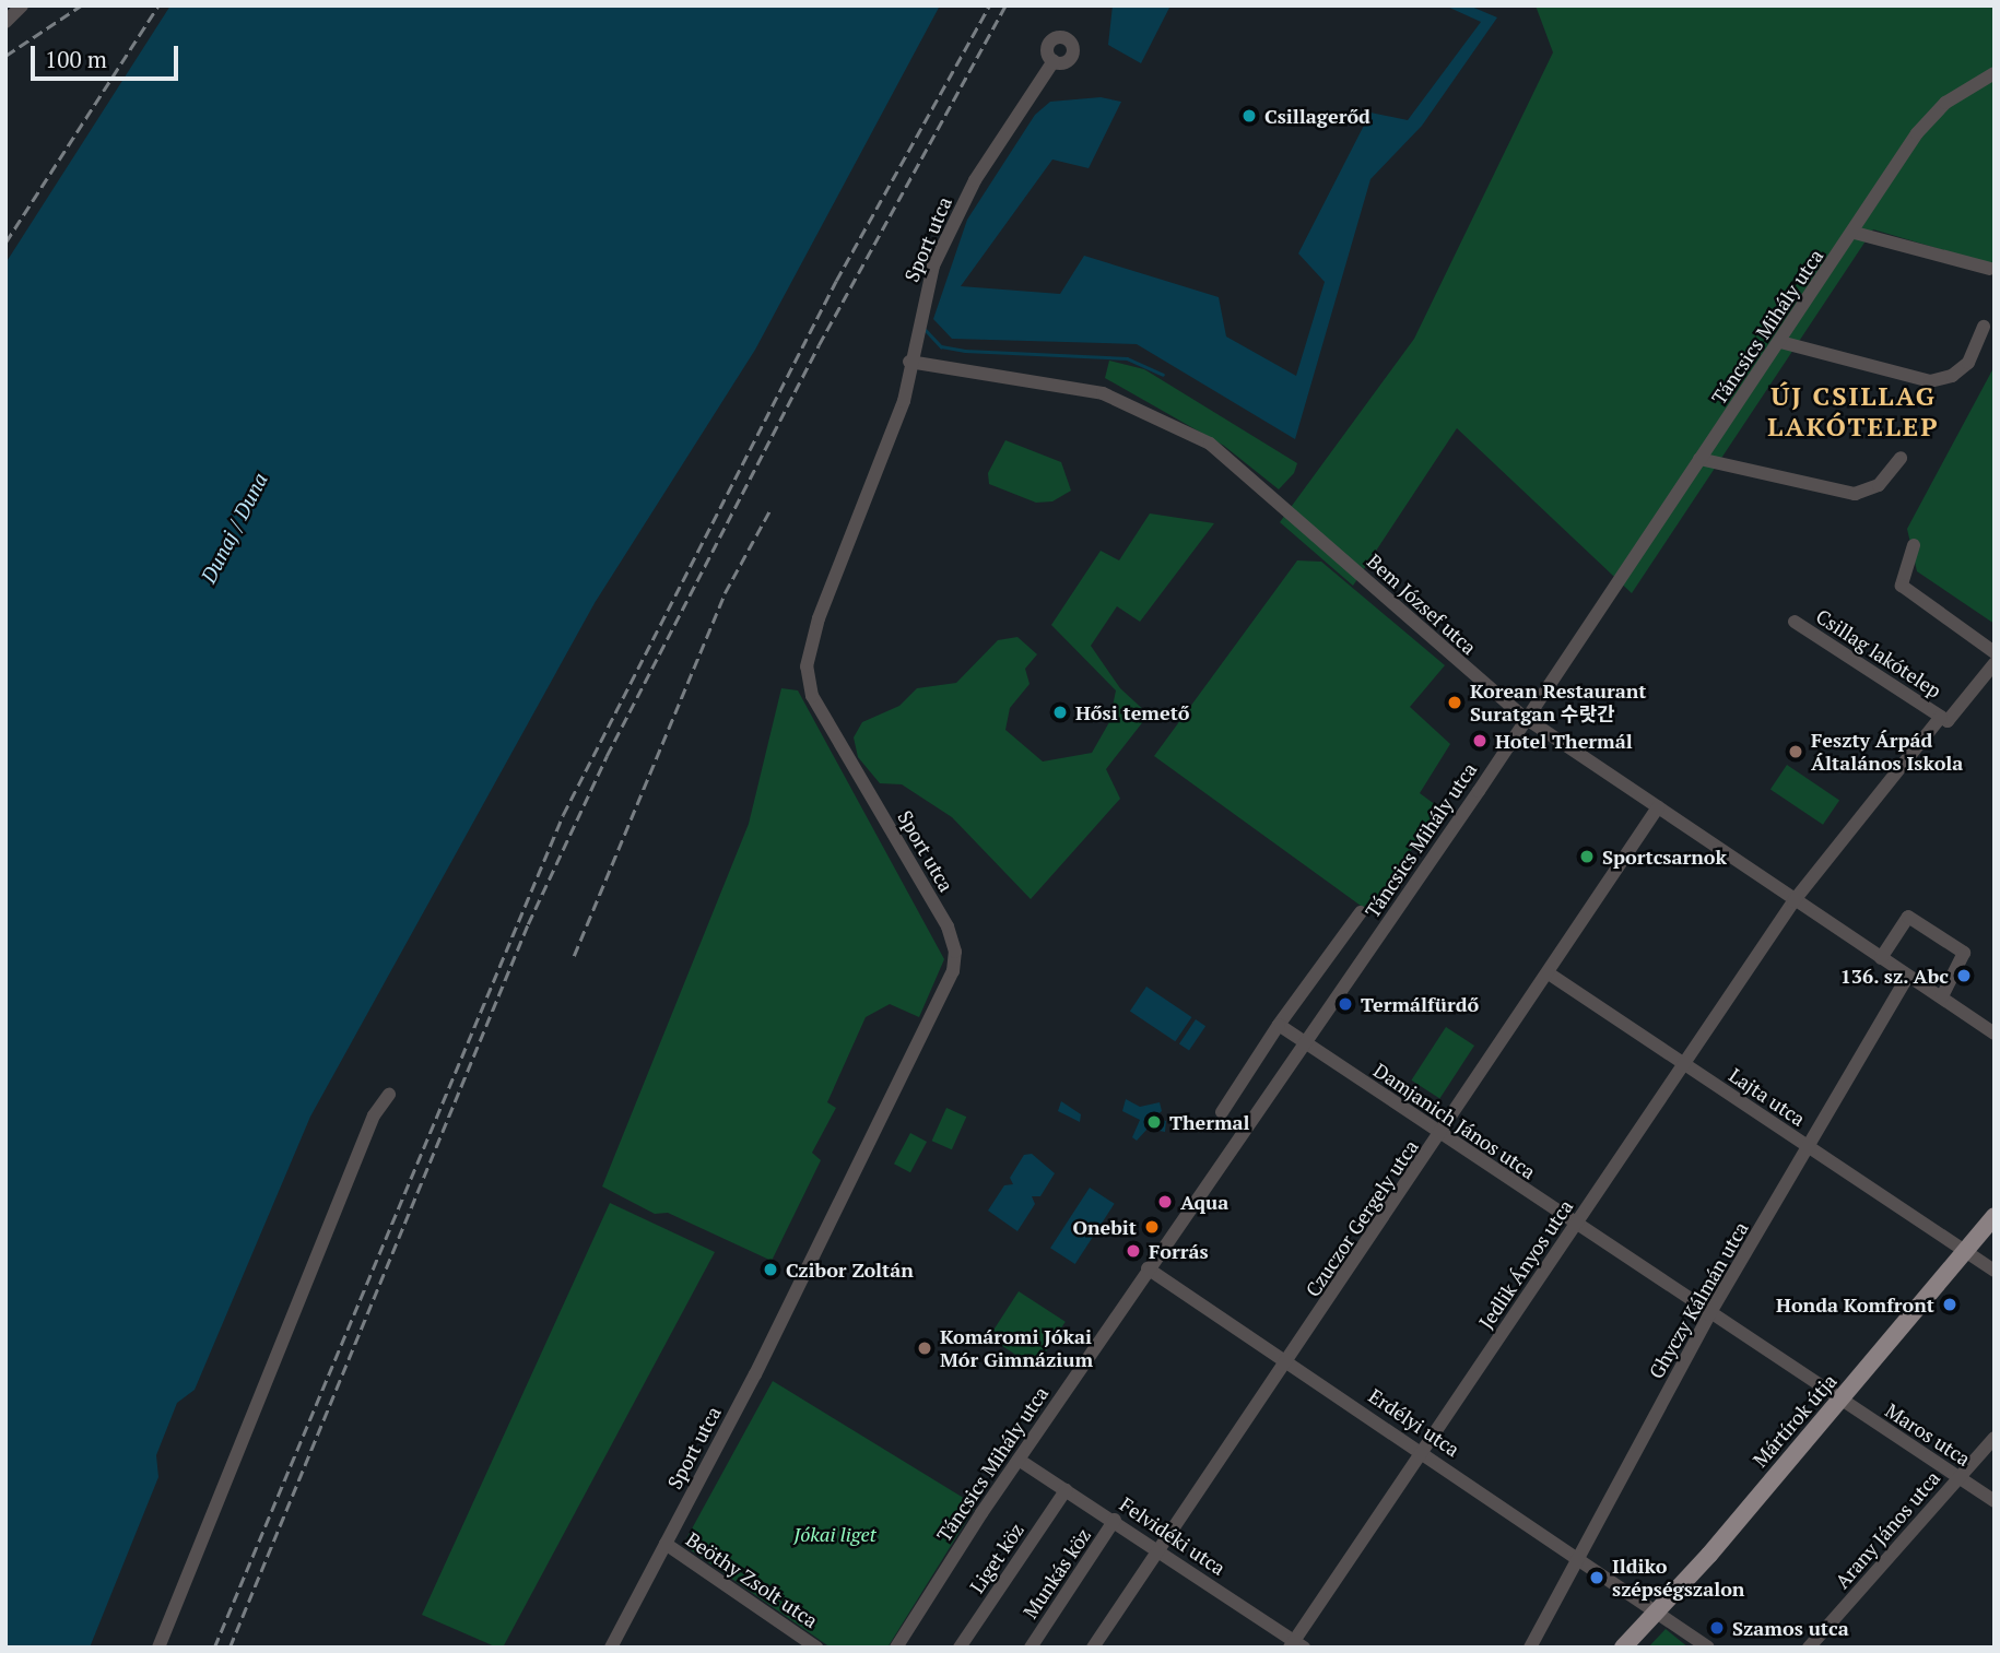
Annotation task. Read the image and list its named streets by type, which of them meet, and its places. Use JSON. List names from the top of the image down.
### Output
{
  "streets": {
    "main road": ["Mártírok útja"],
    "street": [
      "Sport utca",
      "Táncsics Mihály utca",
      "Bem József utca",
      "Csillag lakótelep",
      "Lajta utca",
      "Damjanich János utca",
      "Czuczor Gergely utca",
      "Jedlik Ányos utca",
      "Ghyczy Kálmán utca",
      "Erdélyi utca",
      "Maros utca",
      "Arany János utca",
      "Felvidéki utca",
      "Liget köz",
      "Munkás köz",
      "Beöthy Zsolt utca"
    ]
  },
  "crossings": [
    ["Sport utca", "Bem József utca"],
    ["Sport utca", "Beöthy Zsolt utca"],
    ["Táncsics Mihály utca", "Bem József utca"],
    ["Táncsics Mihály utca", "Damjanich János utca"],
    ["Táncsics Mihály utca", "Erdélyi utca"],
    ["Táncsics Mihály utca", "Felvidéki utca"],
    ["Bem József utca", "Csillag lakótelep"],
    ["Bem József utca", "Czuczor Gergely utca"],
    ["Bem József utca", "Jedlik Ányos utca"],
    ["Bem József utca", "Ghyczy Kálmán utca"],
    ["Csillag lakótelep", "Jedlik Ányos utca"],
    ["Lajta utca", "Czuczor Gergely utca"],
    ["Lajta utca", "Jedlik Ányos utca"],
    ["Lajta utca", "Ghyczy Kálmán utca"],
    ["Lajta utca", "Mártírok útja"],
    ["Damjanich János utca", "Czuczor Gergely utca"],
    ["Damjanich János utca", "Jedlik Ányos utca"],
    ["Damjanich János utca", "Ghyczy Kálmán utca"],
    ["Damjanich János utca", "Mártírok útja"],
    ["Damjanich János utca", "Maros utca"],
    ["Czuczor Gergely utca", "Erdélyi utca"],
    ["Czuczor Gergely utca", "Felvidéki utca"],
    ["Jedlik Ányos utca", "Erdélyi utca"],
    ["Jedlik Ányos utca", "Felvidéki utca"],
    ["Ghyczy Kálmán utca", "Erdélyi utca"],
    ["Mártírok útja", "Erdélyi utca"],
    ["Mártírok útja", "Maros utca"],
    ["Maros utca", "Arany János utca"],
    ["Felvidéki utca", "Liget köz"],
    ["Felvidéki utca", "Munkás köz"]
  ],
  "districts": ["ÚJ CSILLAG LAKÓTELEP"],
  "water": ["Dunaj / Duna"],
  "parks": ["Jókai liget"],
  "places": [
    "Csillagerőd",
    "Korean Restaurant Suratgan 수랏간",
    "Hősi temető",
    "Hotel Thermál",
    "Feszty Árpád Általános Iskola",
    "Sportcsarnok",
    "136. sz. Abc",
    "Termálfürdő",
    "Thermal",
    "Aqua",
    "Onebit",
    "Forrás",
    "Czibor Zoltán",
    "Honda Komfront",
    "Komáromi Jókai Mór Gimnázium",
    "Ildiko szépségszalon",
    "Szamos utca"
  ],
  "scale_bar": "100 m"
}
